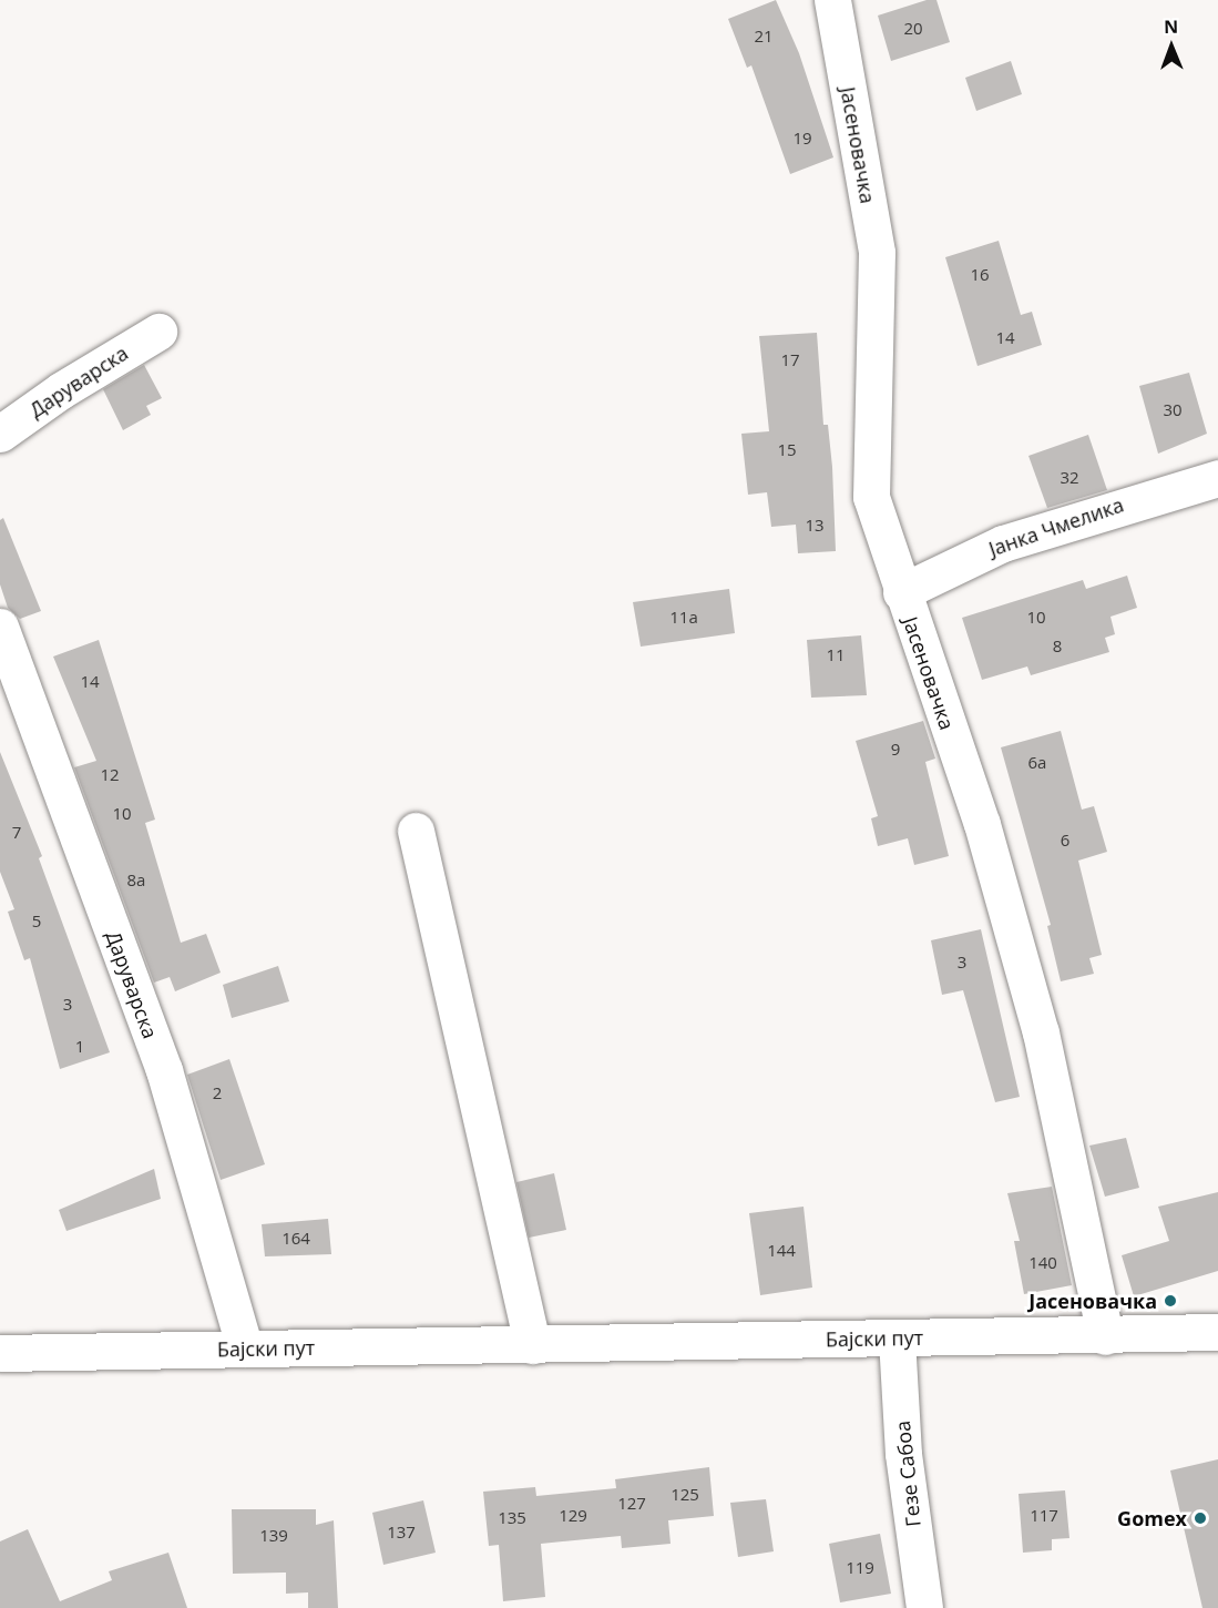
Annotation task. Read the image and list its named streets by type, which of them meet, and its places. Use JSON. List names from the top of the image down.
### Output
{
  "streets": {
    "street": [
      "Јасеновачка",
      "Даруварска",
      "Јанка Чмелика",
      "Бајски пут",
      "Гезе Сабоа"
    ]
  },
  "crossings": [
    ["Јасеновачка", "Јанка Чмелика"],
    ["Јасеновачка", "Бајски пут"],
    ["Даруварска", "Бајски пут"],
    ["Бајски пут", "Гезе Сабоа"]
  ],
  "places": ["Јасеновачка", "Gomex"],
  "house_numbers": [
    "20",
    "21",
    "19",
    "16",
    "14",
    "17",
    "30",
    "15",
    "32",
    "13",
    "11a",
    "10",
    "8",
    "11",
    "14",
    "9",
    "6a",
    "12",
    "10",
    "7",
    "6",
    "8a",
    "5",
    "3",
    "3",
    "1",
    "2",
    "164",
    "144",
    "140",
    "125",
    "127",
    "129",
    "117",
    "135",
    "137",
    "139",
    "119"
  ],
  "north": "top"
}
